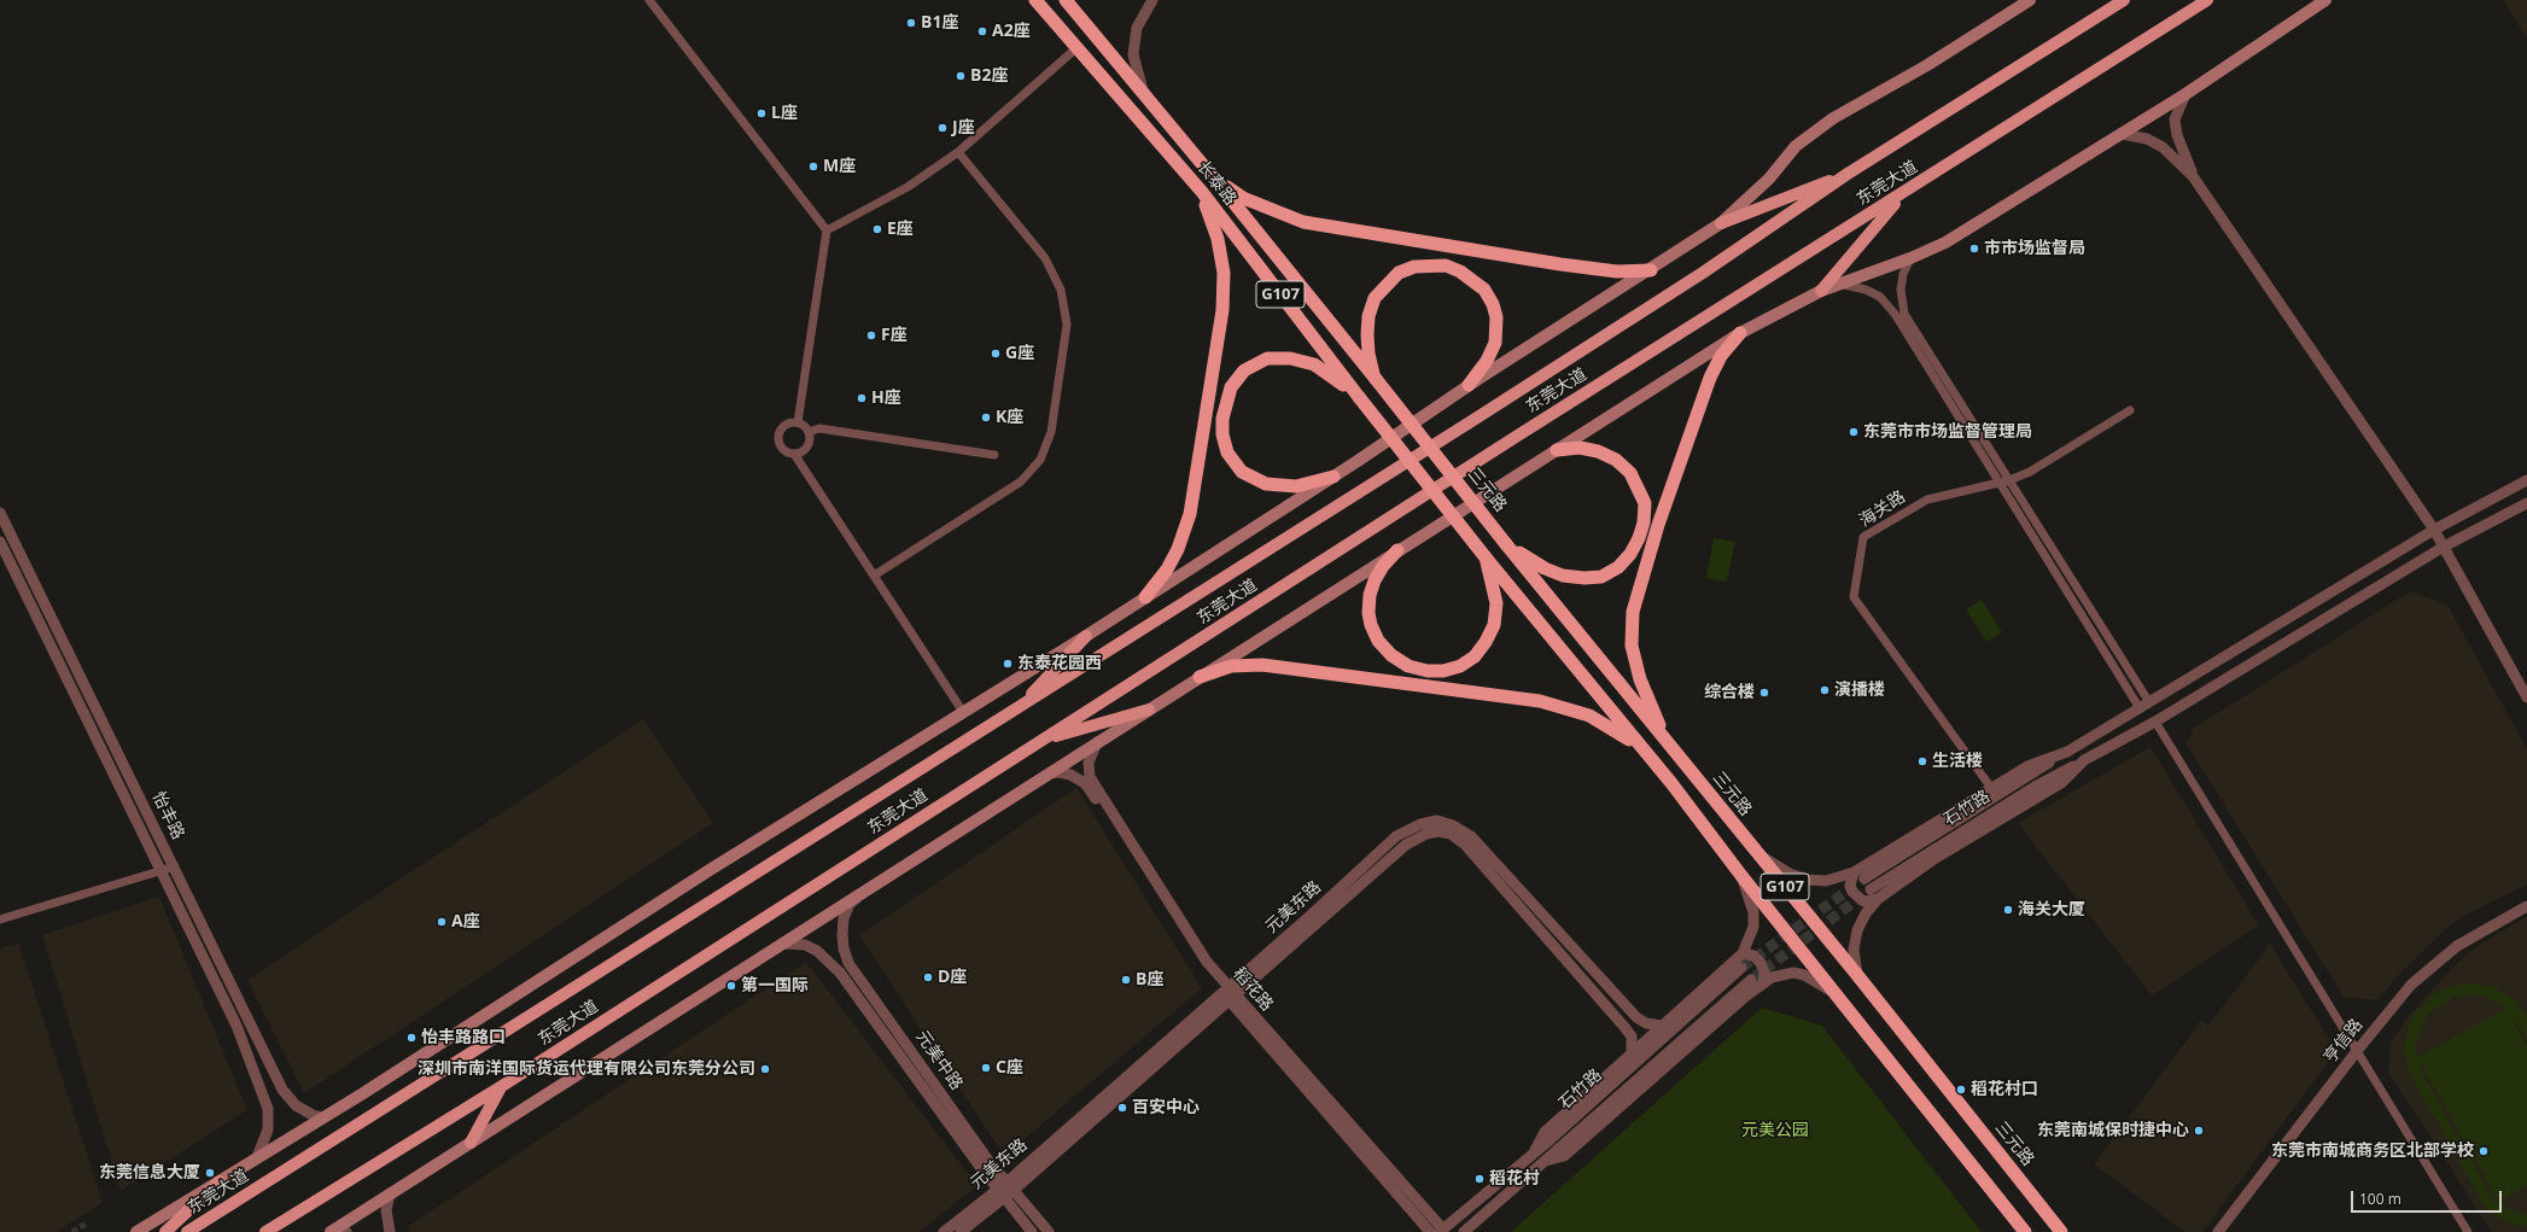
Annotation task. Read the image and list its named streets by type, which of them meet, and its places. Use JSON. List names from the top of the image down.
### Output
{
  "streets": {
    "highway": ["长泰路", "G107", "三元路"],
    "main road": ["东莞大道"],
    "street": [
      "海关路",
      "石竹路",
      "怡丰路",
      "元美东路",
      "稻花路",
      "亨信路",
      "元美中路"
    ]
  },
  "crossings": [
    ["长泰路", "G107"],
    ["长泰路", "三元路"],
    ["石竹路", "稻花路"],
    ["元美东路", "稻花路"],
    ["元美东路", "元美中路"]
  ],
  "parks": ["元美公园"],
  "places": [
    "B1座",
    "A2座",
    "B2座",
    "L座",
    "J座",
    "M座",
    "E座",
    "市市场监督局",
    "F座",
    "G座",
    "H座",
    "K座",
    "东莞市市场监督管理局",
    "东泰花园西",
    "演播楼",
    "综合楼",
    "生活楼",
    "海关大厦",
    "A座",
    "D座",
    "B座",
    "第一国际",
    "怡丰路路口",
    "C座",
    "深圳市南洋国际货运代理有限公司东莞分公司",
    "稻花村口",
    "百安中心",
    "东莞南城保时捷中心",
    "东莞市南城商务区北部学校",
    "东莞信息大厦",
    "稻花村"
  ],
  "scale_bar": "100 m"
}
